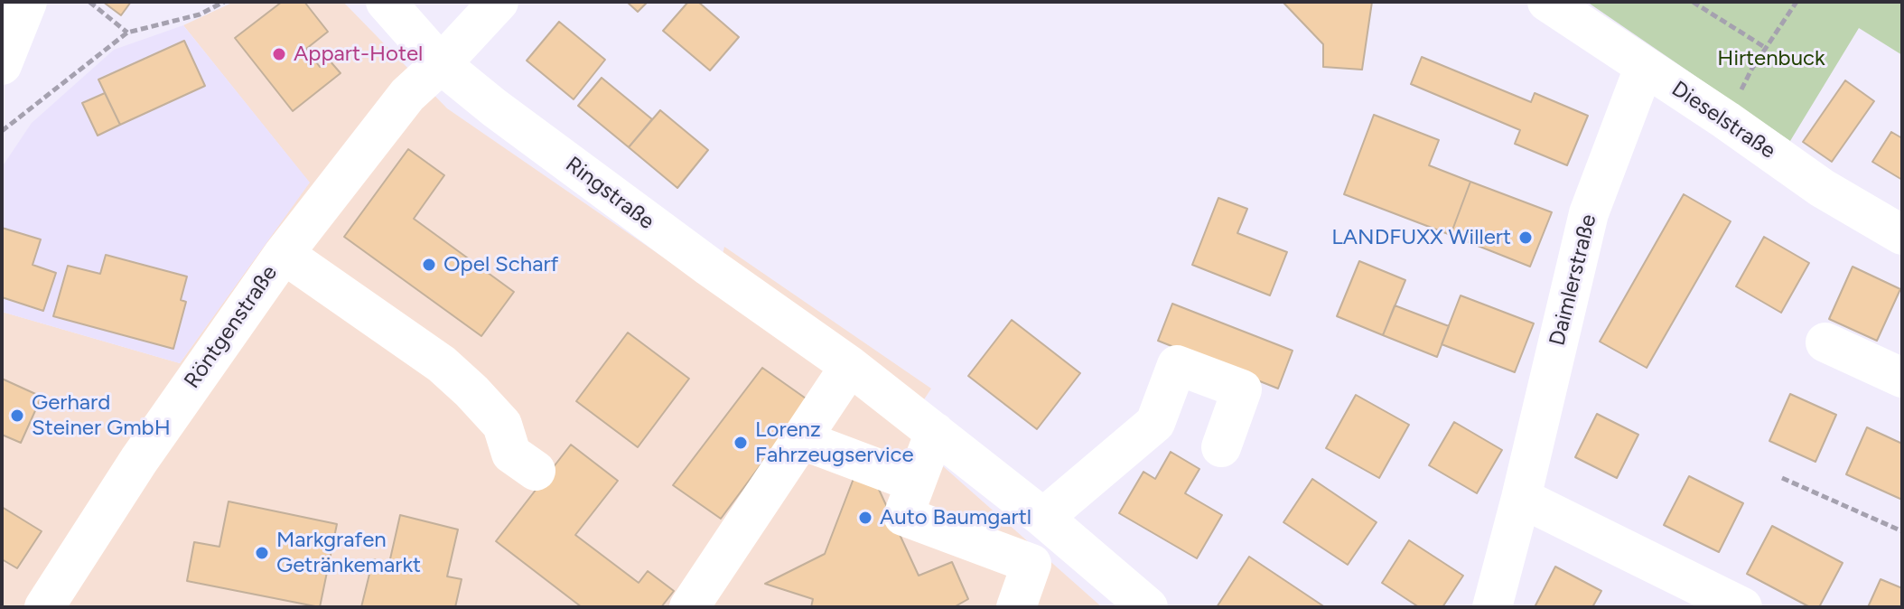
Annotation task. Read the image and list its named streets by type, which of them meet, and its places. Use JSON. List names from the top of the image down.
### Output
{
  "streets": {
    "street": [
      "Dieselstraße",
      "Ringstraße",
      "Daimlerstraße",
      "Röntgenstraße"
    ]
  },
  "crossings": [
    ["Dieselstraße", "Daimlerstraße"],
    ["Ringstraße", "Röntgenstraße"]
  ],
  "parks": ["Hirtenbuck"],
  "places": [
    "Appart-Hotel",
    "LANDFUXX Willert",
    "Opel Scharf",
    "Gerhard Steiner GmbH",
    "Lorenz Fahrzeugservice",
    "Auto Baumgartl",
    "Markgrafen Getränkemarkt"
  ]
}
